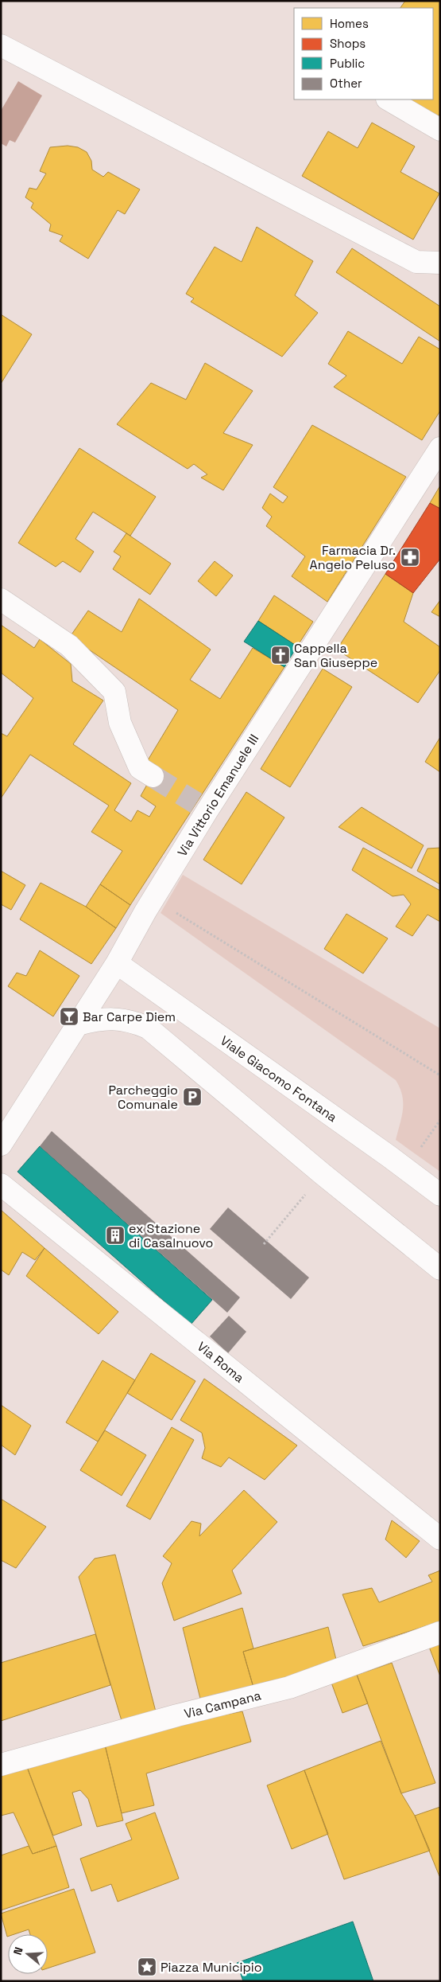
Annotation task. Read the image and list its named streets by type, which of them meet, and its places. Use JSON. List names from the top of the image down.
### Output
{
  "streets": {
    "street": [
      "Via Vittorio Emanuele III",
      "Viale Giacomo Fontana",
      "Via Roma",
      "Via Campana"
    ]
  },
  "crossings": [
    ["Via Vittorio Emanuele III", "Viale Giacomo Fontana"]
  ],
  "places": {
    "pharmacy": ["Farmacia Dr. Angelo Peluso"],
    "church": ["Cappella San Giuseppe"],
    "bar": ["Bar Carpe Diem"],
    "parking": ["Parcheggio Comunale"],
    "building": ["ex Stazione di Casalnuovo"],
    "place": ["Piazza Municipio"]
  },
  "legend": [
    "Homes",
    "Shops",
    "Public",
    "Other"
  ],
  "north": "left"
}
